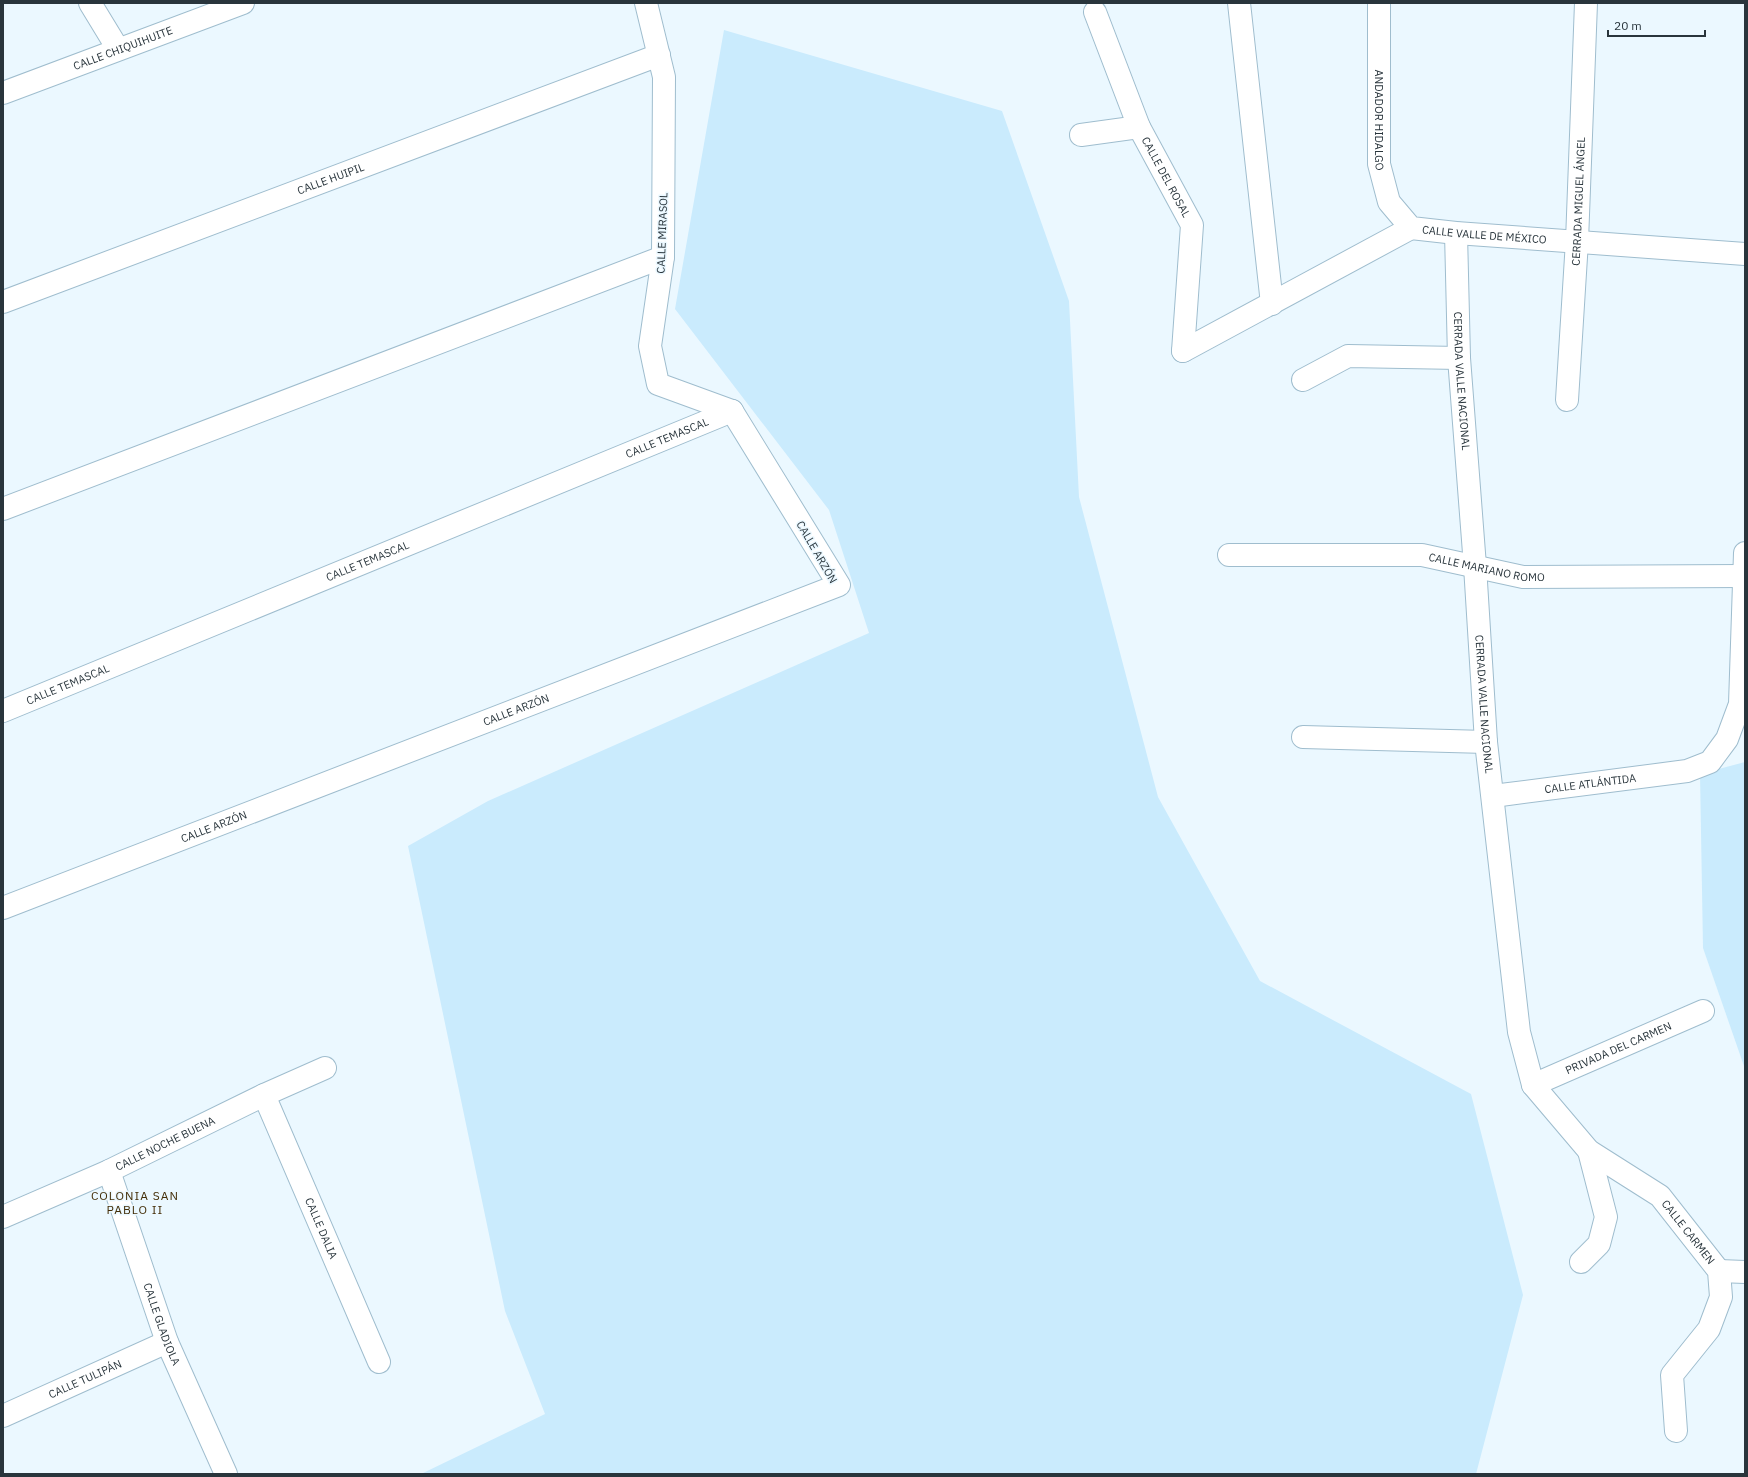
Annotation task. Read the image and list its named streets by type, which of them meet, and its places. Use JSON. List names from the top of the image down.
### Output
{
  "streets": {
    "street": [
      "CALLE CHIQUIHUITE",
      "ANDADOR HIDALGO",
      "CALLE DEL ROSAL",
      "CALLE HUIPIL",
      "CERRADA MIGUEL ÁNGEL",
      "CALLE MIRASOL",
      "CALLE VALLE DE MÉXICO",
      "CERRADA VALLE NACIONAL",
      "CALLE TEMASCAL",
      "CALLE ARZÓN",
      "CALLE MARIANO ROMO",
      "CALLE ATLÁNTIDA",
      "PRIVADA DEL CARMEN",
      "CALLE NOCHE BUENA",
      "CALLE DALIA",
      "CALLE CARMEN",
      "CALLE GLADIOLA",
      "CALLE TULIPÁN"
    ]
  },
  "crossings": [
    ["ANDADOR HIDALGO", "CALLE VALLE DE MÉXICO"],
    ["CALLE DEL ROSAL", "CALLE VALLE DE MÉXICO"],
    ["CALLE HUIPIL", "CALLE MIRASOL"],
    ["CERRADA MIGUEL ÁNGEL", "CALLE VALLE DE MÉXICO"],
    ["CALLE MIRASOL", "CALLE TEMASCAL"],
    ["CALLE MIRASOL", "CALLE ARZÓN"],
    ["CALLE VALLE DE MÉXICO", "CERRADA VALLE NACIONAL"],
    ["CERRADA VALLE NACIONAL", "CALLE MARIANO ROMO"],
    ["CERRADA VALLE NACIONAL", "CALLE ATLÁNTIDA"],
    ["CERRADA VALLE NACIONAL", "PRIVADA DEL CARMEN"],
    ["CERRADA VALLE NACIONAL", "CALLE CARMEN"],
    ["CALLE TEMASCAL", "CALLE ARZÓN"],
    ["CALLE MARIANO ROMO", "CALLE ATLÁNTIDA"],
    ["CALLE NOCHE BUENA", "CALLE DALIA"],
    ["CALLE NOCHE BUENA", "CALLE GLADIOLA"],
    ["CALLE GLADIOLA", "CALLE TULIPÁN"]
  ],
  "districts": ["COLONIA SAN PABLO II"],
  "scale_bar": "20 m"
}
